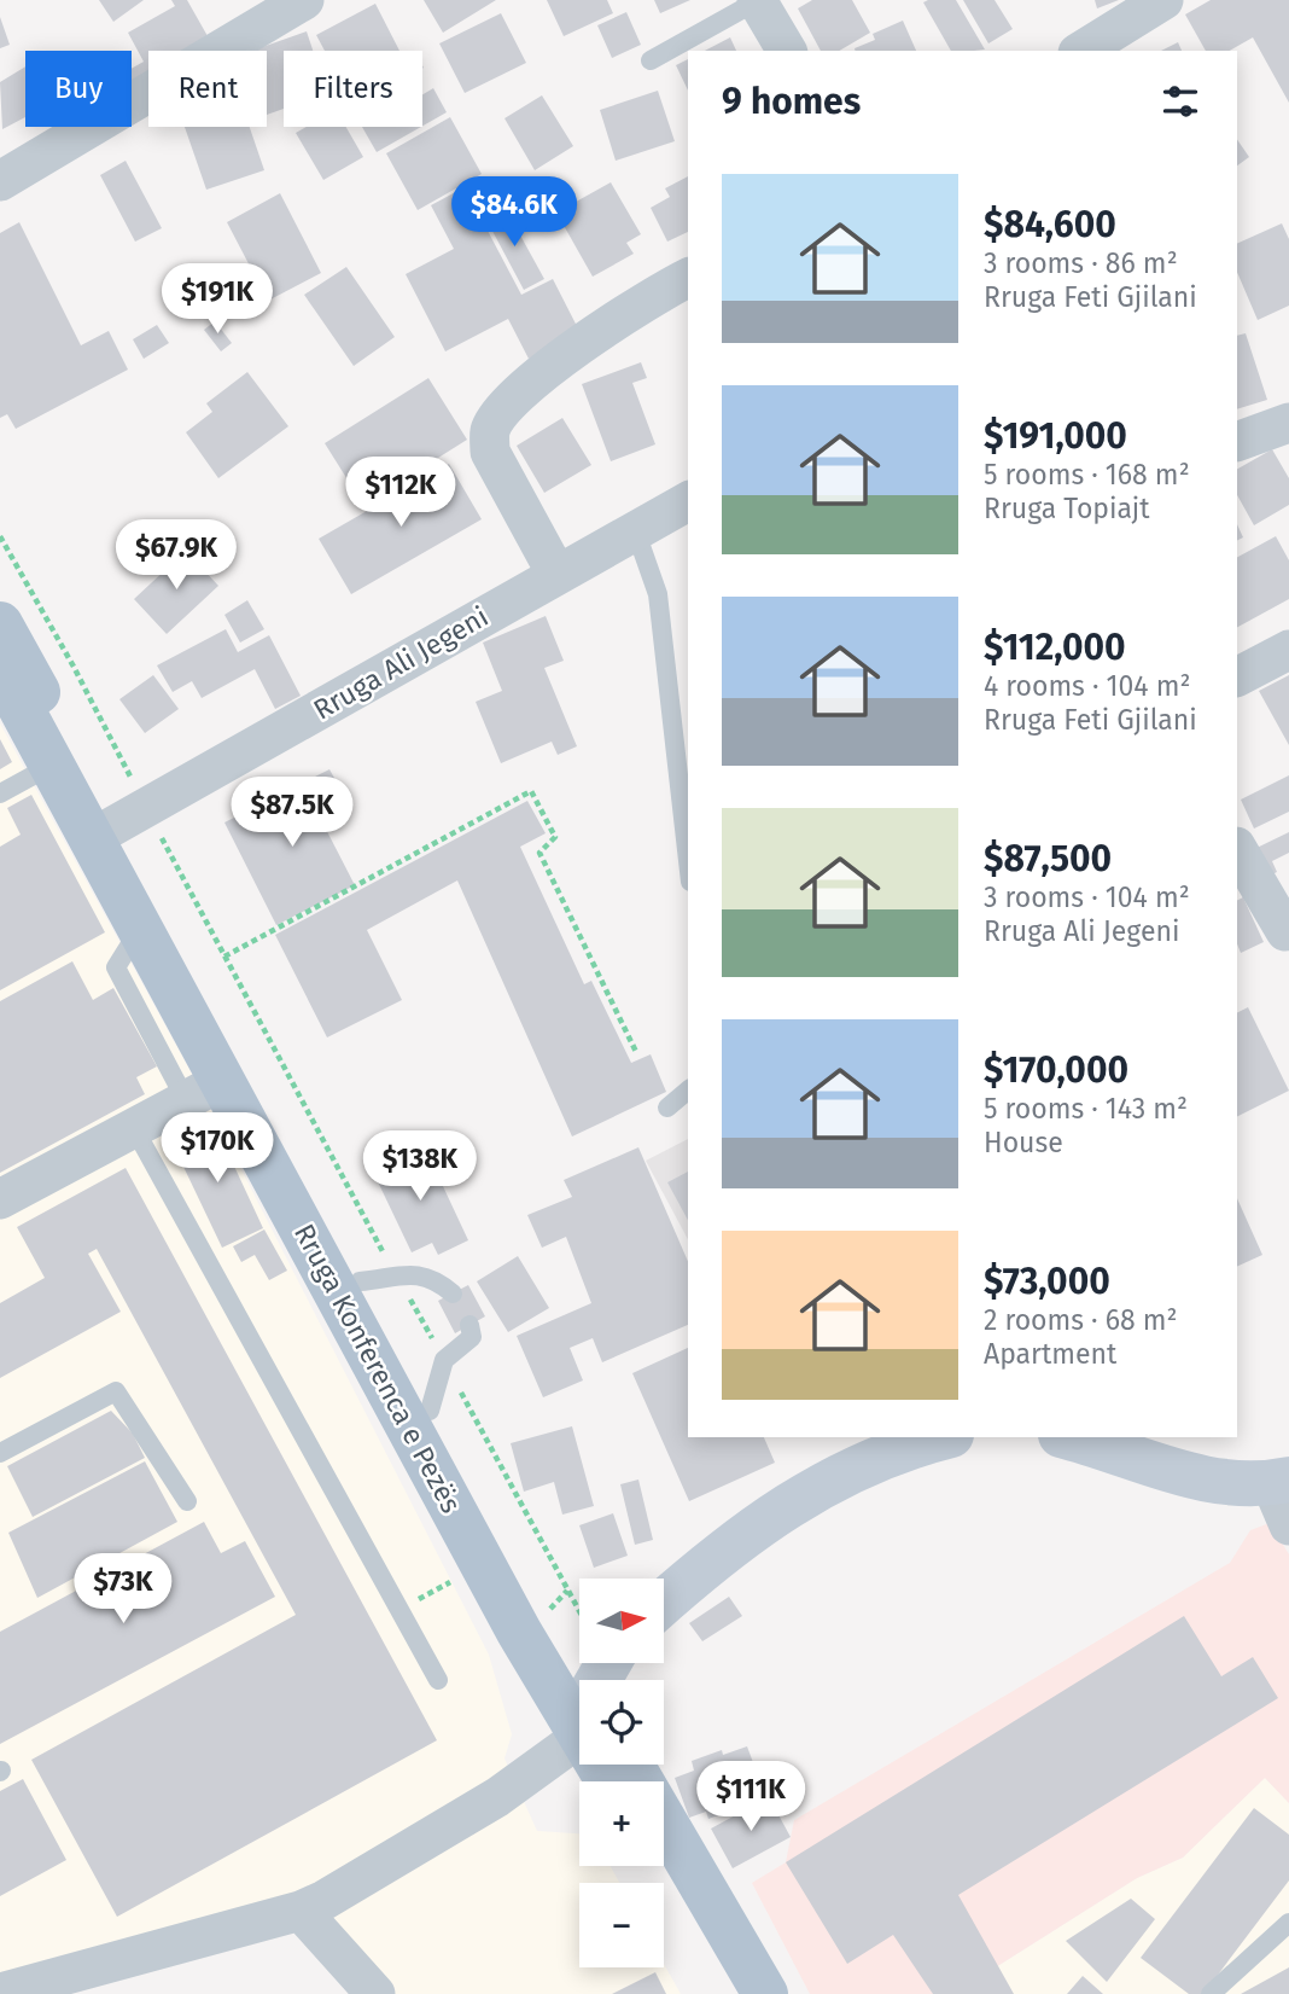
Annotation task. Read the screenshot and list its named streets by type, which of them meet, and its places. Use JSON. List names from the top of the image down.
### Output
{
  "streets": {
    "main road": ["Rruga Konferenca e Pezës"],
    "street": ["Rruga Ali Jegeni"]
  },
  "crossings": [
    ["Rruga Ali Jegeni", "Rruga Konferenca e Pezës"]
  ],
  "north": "right",
  "page": {
    "chip": ["Buy", "Rent", "Filters"],
    "heading": "9 homes",
    "list": [
      {
        "name": "$84,600",
        "note": "3 rooms · 86 m² · Rruga Feti Gjilani"
      },
      {
        "name": "$191,000",
        "note": "5 rooms · 168 m² · Rruga Topiajt"
      },
      {
        "name": "$112,000",
        "note": "4 rooms · 104 m² · Rruga Feti Gjilani"
      },
      {
        "name": "$87,500",
        "note": "3 rooms · 104 m² · Rruga Ali Jegeni"
      },
      {
        "name": "$170,000",
        "note": "5 rooms · 143 m² · House"
      },
      {
        "name": "$73,000",
        "note": "2 rooms · 68 m² · Apartment"
      }
    ],
    "price": [
      "$84.6K",
      "$191K",
      "$112K",
      "$67.9K",
      "$87.5K",
      "$170K",
      "$138K",
      "$73K",
      "$111K"
    ],
    "map_buttons": ["+", "−"]
  }
}
